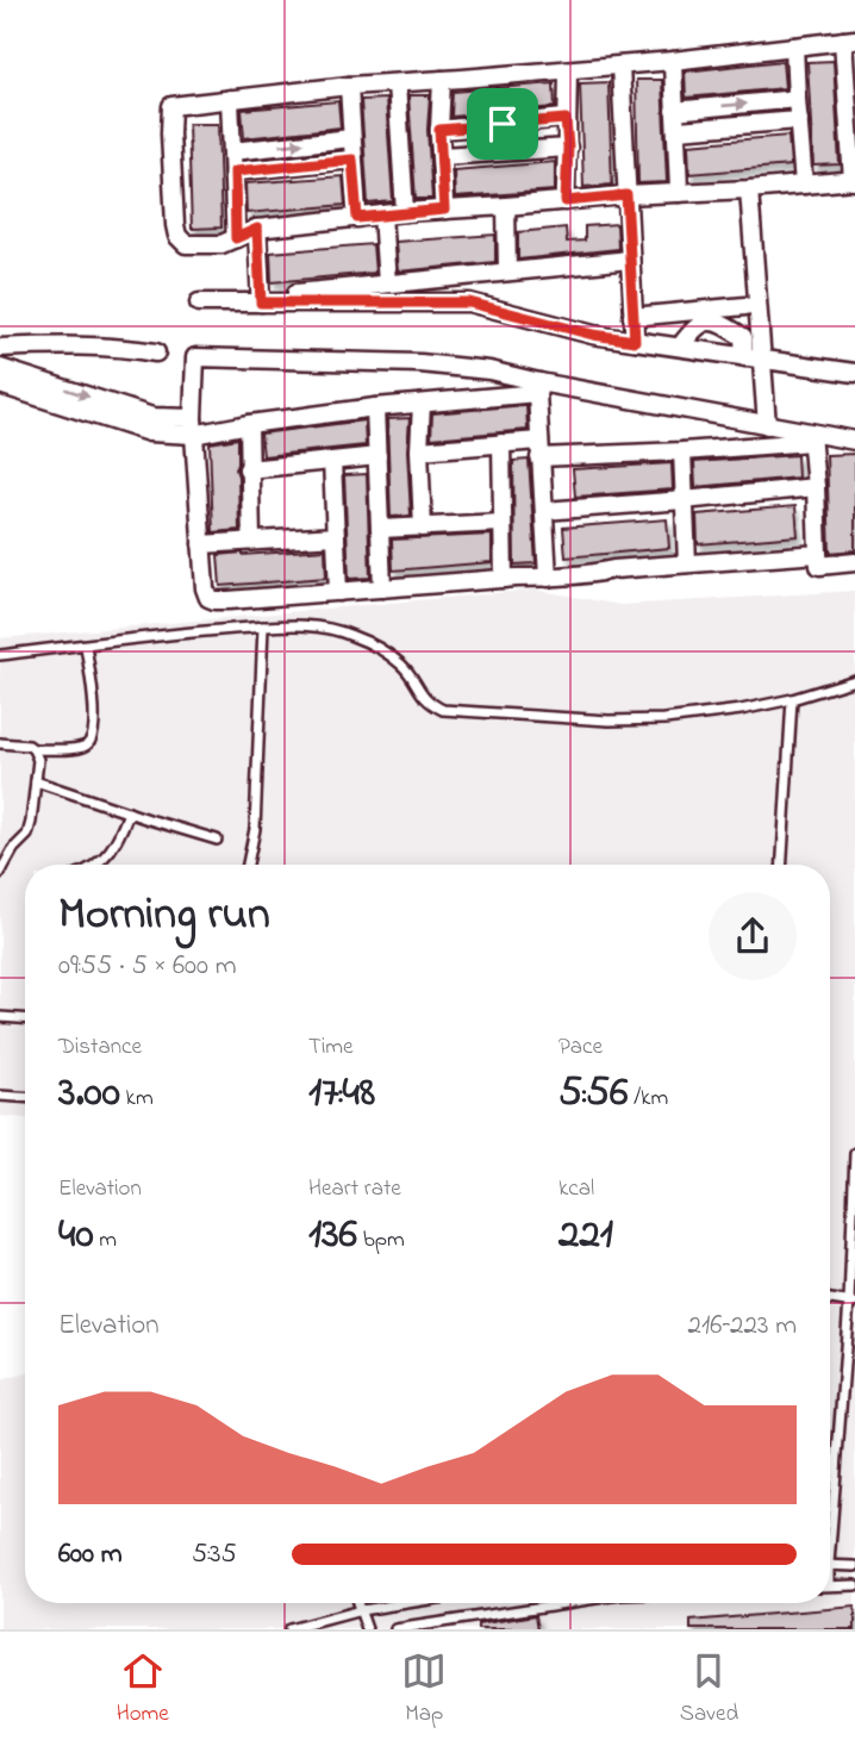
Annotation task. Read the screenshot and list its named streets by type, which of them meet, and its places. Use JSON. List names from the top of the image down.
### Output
{
  "page": {
    "heading": ["Morning run", "09:55 · 5 × 600 m"],
    "stats": [
      ["Distance", "3.00 km"],
      ["Time", "17:48"],
      ["Pace", "5:56 /km"],
      ["Elevation", "40 m"],
      ["Heart rate", "136 bpm"],
      ["kcal", "221"]
    ],
    "chart": ["Elevation", "216–223 m"],
    "list": [
      {
        "name": "600 m",
        "note": "5:35"
      }
    ],
    "tabs": ["Home", "Map", "Saved"]
  }
}
